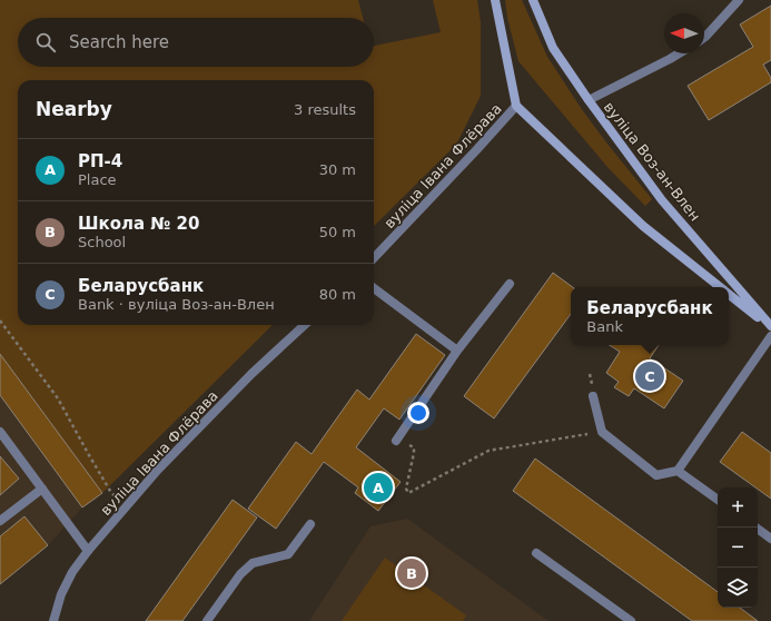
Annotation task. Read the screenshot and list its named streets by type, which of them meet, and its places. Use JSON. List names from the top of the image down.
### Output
{
  "streets": {
    "main road": ["вуліца Воз-ан-Влен"],
    "street": ["вуліца Івана Флёрава"]
  },
  "crossings": [
    ["вуліца Воз-ан-Влен", "вуліца Івана Флёрава"]
  ],
  "north": "left",
  "page": {
    "search": "Search here",
    "heading": ["Nearby", "3 results"],
    "list": [
      {
        "mark": "A",
        "name": "РП-4",
        "note": "Place",
        "value": "30 m"
      },
      {
        "mark": "B",
        "name": "Школа № 20",
        "note": "School",
        "value": "50 m"
      },
      {
        "mark": "C",
        "name": "Беларусбанк",
        "note": "Bank · вуліца Воз-ан-Влен",
        "value": "80 m"
      }
    ],
    "popup": ["Беларусбанк", "Bank"],
    "pins": ["C", "A", "B"],
    "map_buttons": ["+", "−"]
  }
}
